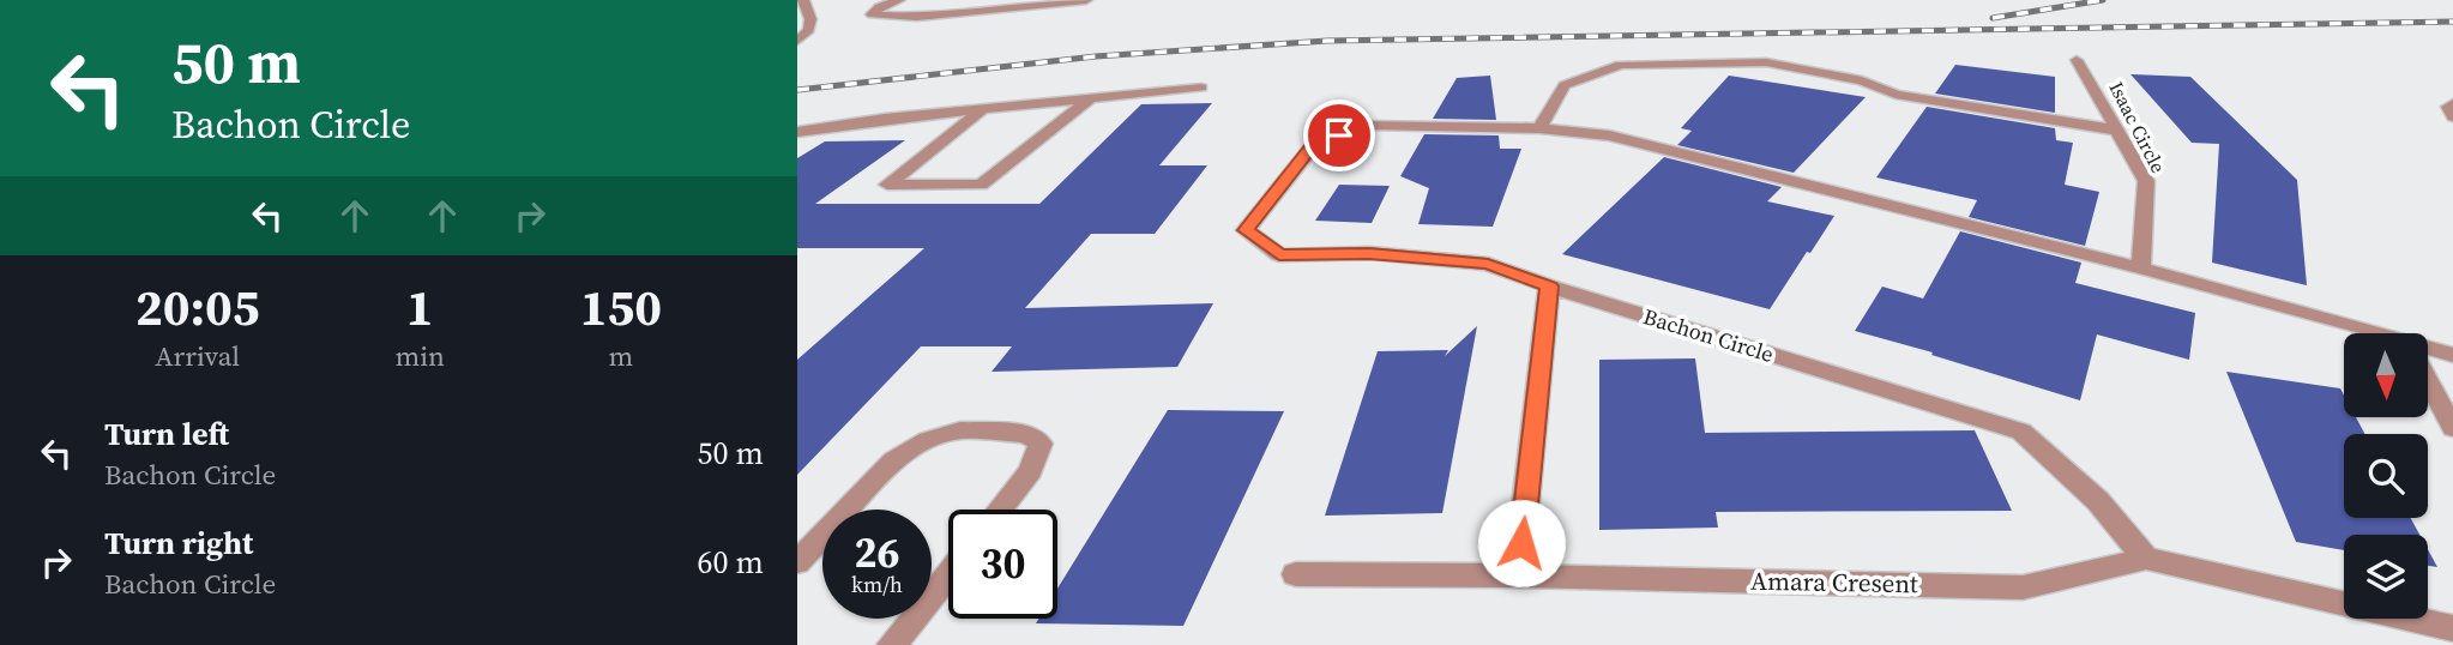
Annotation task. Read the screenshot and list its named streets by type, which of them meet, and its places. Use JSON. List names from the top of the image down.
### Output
{
  "streets": {
    "street": ["Isaac Circle", "Bachon Circle", "Amara Cresent"]
  },
  "crossings": [
    ["Isaac Circle", "Bachon Circle"],
    ["Bachon Circle", "Amara Cresent"]
  ],
  "north": "bottom",
  "page": {
    "turn": ["50 m", "Bachon Circle"],
    "eta": [
      "20:05",
      "Arrival",
      "1",
      "min",
      "150",
      "m"
    ],
    "list": [
      {
        "name": "Turn left",
        "note": "Bachon Circle",
        "value": "50 m"
      },
      {
        "name": "Turn right",
        "note": "Bachon Circle",
        "value": "60 m"
      }
    ],
    "speed": "26 km/h",
    "limit": "30"
  }
}
